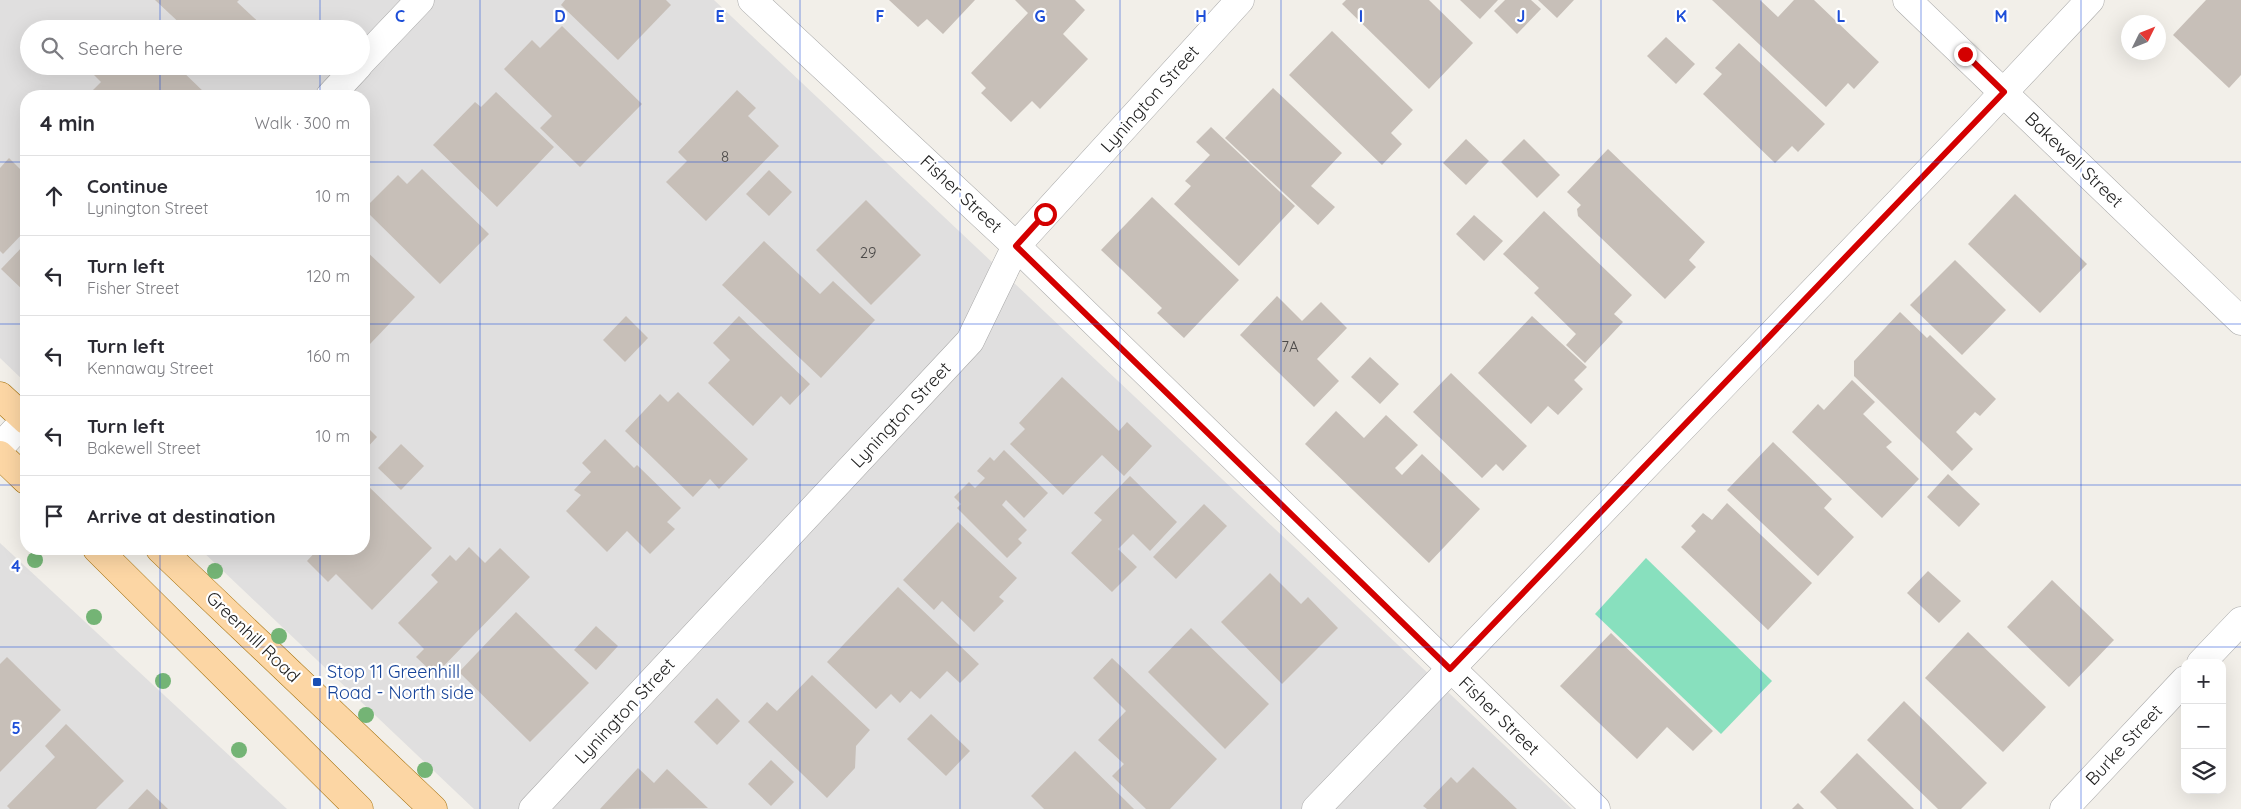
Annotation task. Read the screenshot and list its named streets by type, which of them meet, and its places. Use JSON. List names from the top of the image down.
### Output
{
  "streets": {
    "main road": ["Greenhill Road"],
    "street": [
      "Lynington Street",
      "Bakewell Street",
      "Fisher Street",
      "Burke Street"
    ]
  },
  "crossings": [
    ["Lynington Street", "Fisher Street"]
  ],
  "places": {
    "transit": ["Stop 11 Greenhill Road - North side"]
  },
  "house_numbers": ["8", "29", "7A"],
  "north": "top right",
  "page": {
    "search": "Search here",
    "heading": ["4 min", "Walk · 300 m"],
    "list": [
      ["Continue", "Lynington Street", "10 m"],
      ["Turn left", "Fisher Street", "120 m"],
      ["Turn left", "Kennaway Street", "160 m"],
      ["Turn left", "Bakewell Street", "10 m"],
      "Arrive at destination"
    ],
    "map_buttons": ["+", "−"]
  },
  "grid": {
    "columns": [
      "C",
      "D",
      "E",
      "F",
      "G",
      "H",
      "I",
      "J",
      "K",
      "L",
      "M"
    ],
    "rows": ["4", "5"]
  }
}
